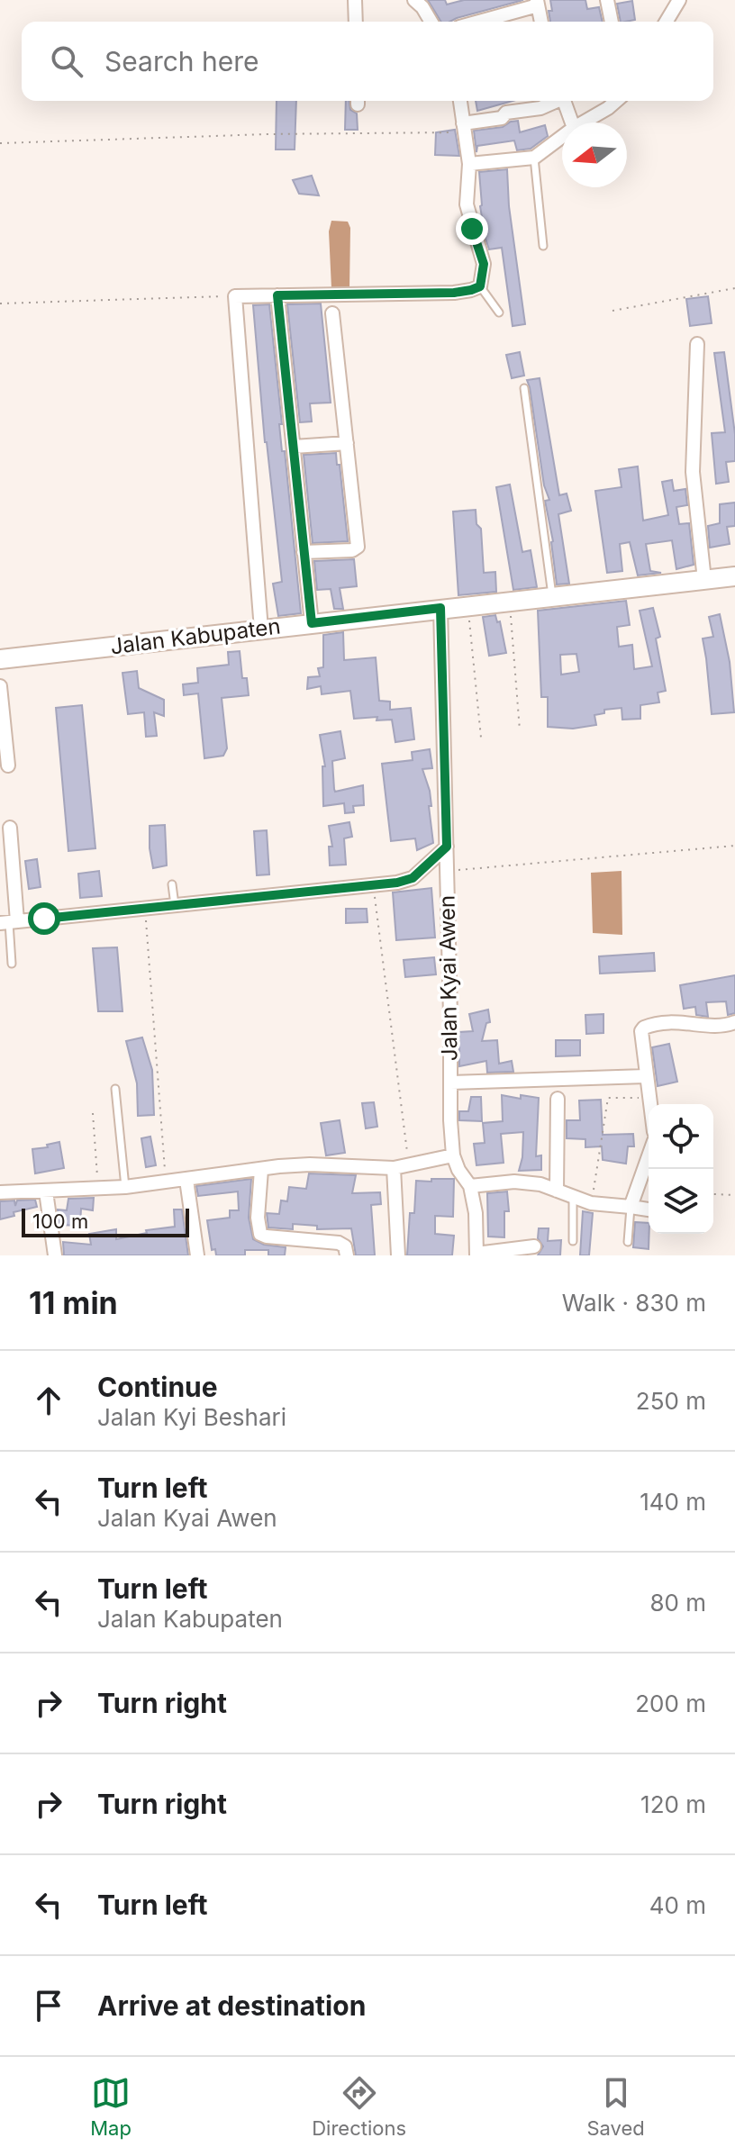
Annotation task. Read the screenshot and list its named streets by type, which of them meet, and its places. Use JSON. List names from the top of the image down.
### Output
{
  "streets": {
    "main road": ["Jalan Kabupaten"],
    "street": ["Jalan Kyai Awen"]
  },
  "crossings": [
    ["Jalan Kabupaten", "Jalan Kyai Awen"]
  ],
  "scale_bar": "100 m",
  "north": "left",
  "page": {
    "search": "Search here",
    "scale": "100 m",
    "heading": ["11 min", "Walk · 830 m"],
    "list": [
      ["Continue", "Jalan Kyi Beshari", "250 m"],
      ["Turn left", "Jalan Kyai Awen", "140 m"],
      ["Turn left", "Jalan Kabupaten", "80 m"],
      ["Turn right", "200 m"],
      ["Turn right", "120 m"],
      ["Turn left", "40 m"],
      "Arrive at destination"
    ],
    "nav": ["Map", "Directions", "Saved"]
  }
}
